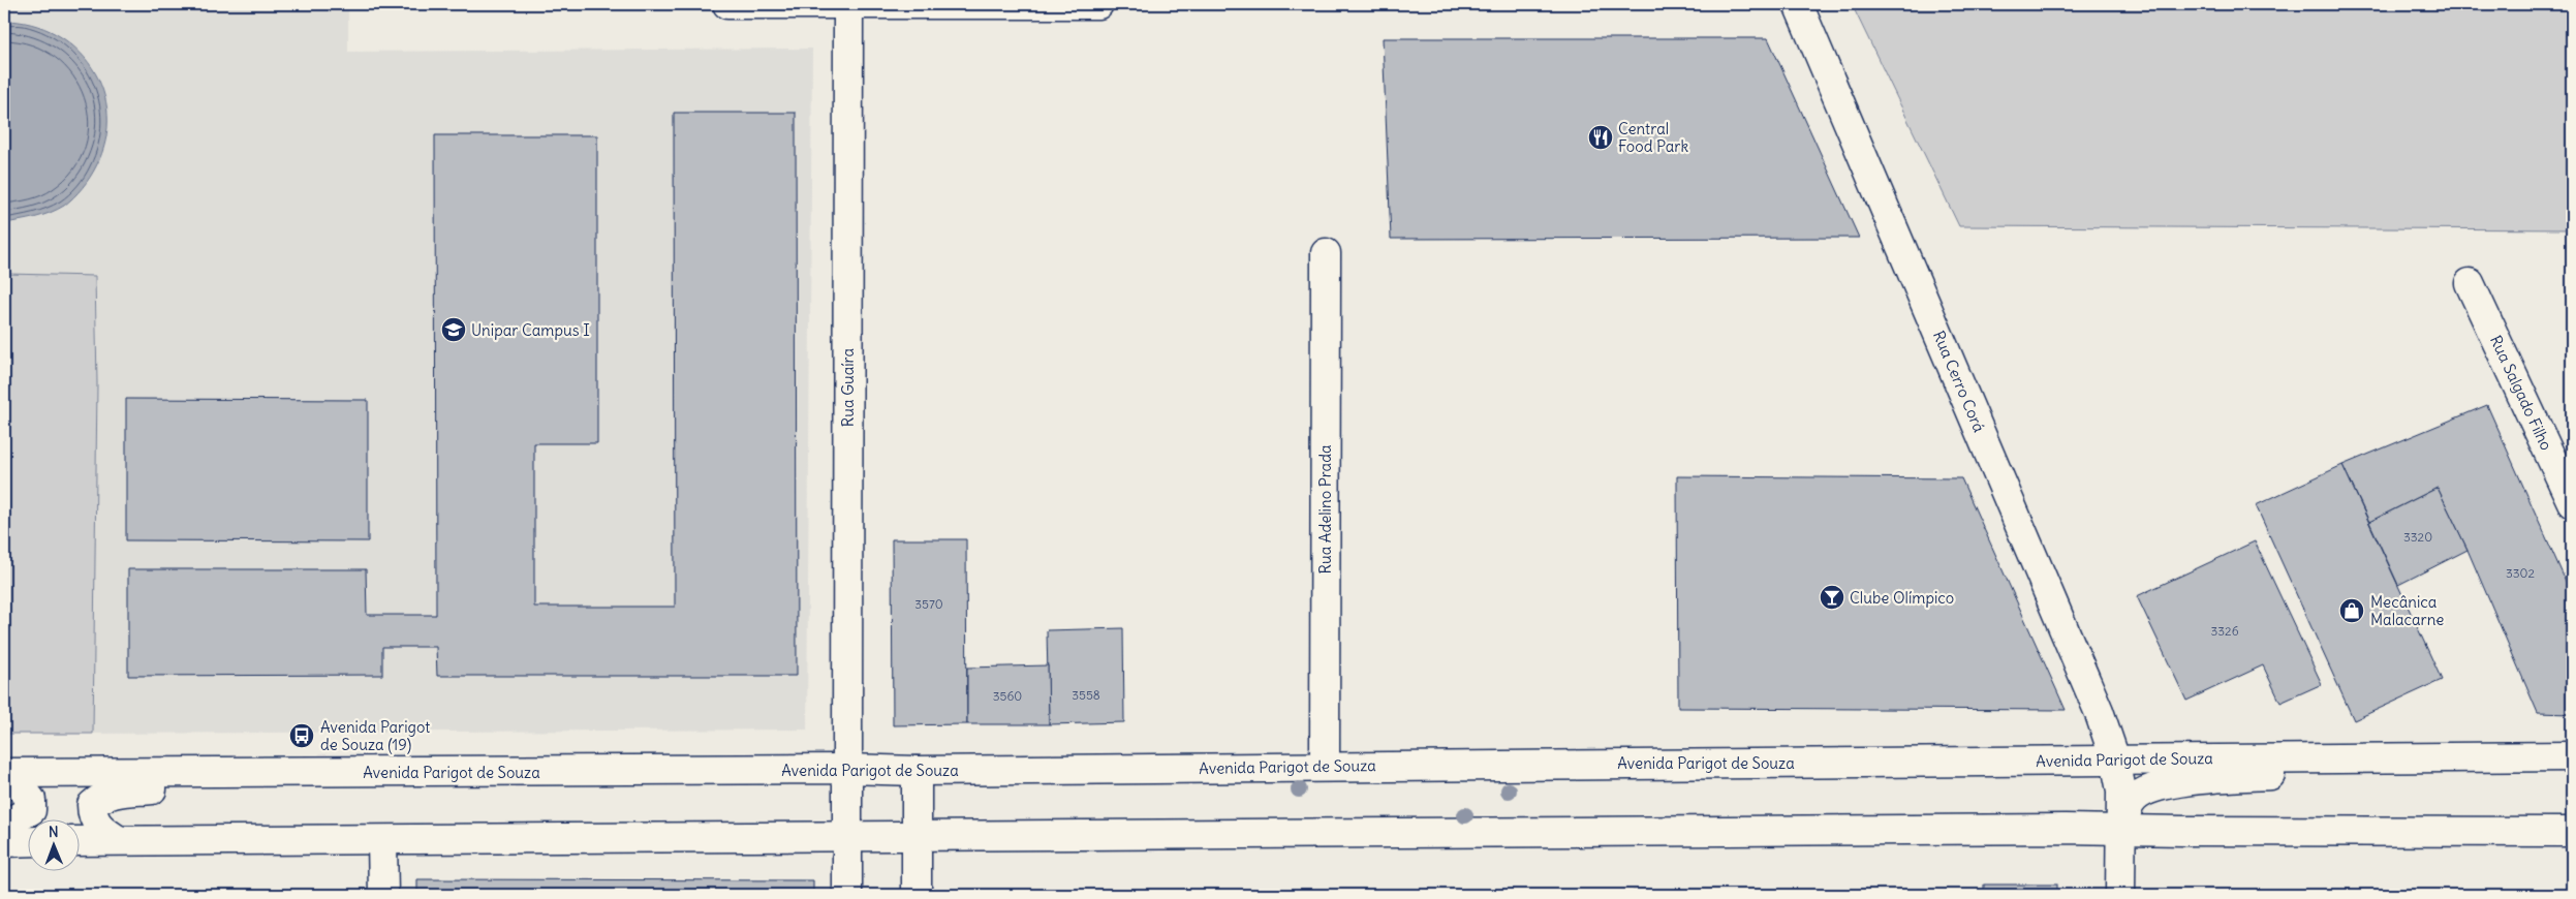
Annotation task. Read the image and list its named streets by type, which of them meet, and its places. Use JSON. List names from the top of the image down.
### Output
{
  "streets": {
    "main road": [
      "Rua Cerro Corá",
      "Rua Guaíra",
      "Rua Salgado Filho",
      "Rua Adelino Prada",
      "Avenida Parigot de Souza"
    ]
  },
  "crossings": [
    ["Rua Cerro Corá", "Avenida Parigot de Souza"],
    ["Rua Guaíra", "Avenida Parigot de Souza"],
    ["Rua Adelino Prada", "Avenida Parigot de Souza"]
  ],
  "places": {
    "restaurant": ["Central Food Park"],
    "school or university": ["Unipar Campus I"],
    "bar": ["Clube Olímpico"],
    "shop": ["Mecânica Malacarne"],
    "bus stop": ["Avenida Parigot de Souza (19)"]
  },
  "house_numbers": [
    "3320",
    "3302",
    "3570",
    "3326",
    "3558",
    "3560"
  ],
  "north": "top"
}
